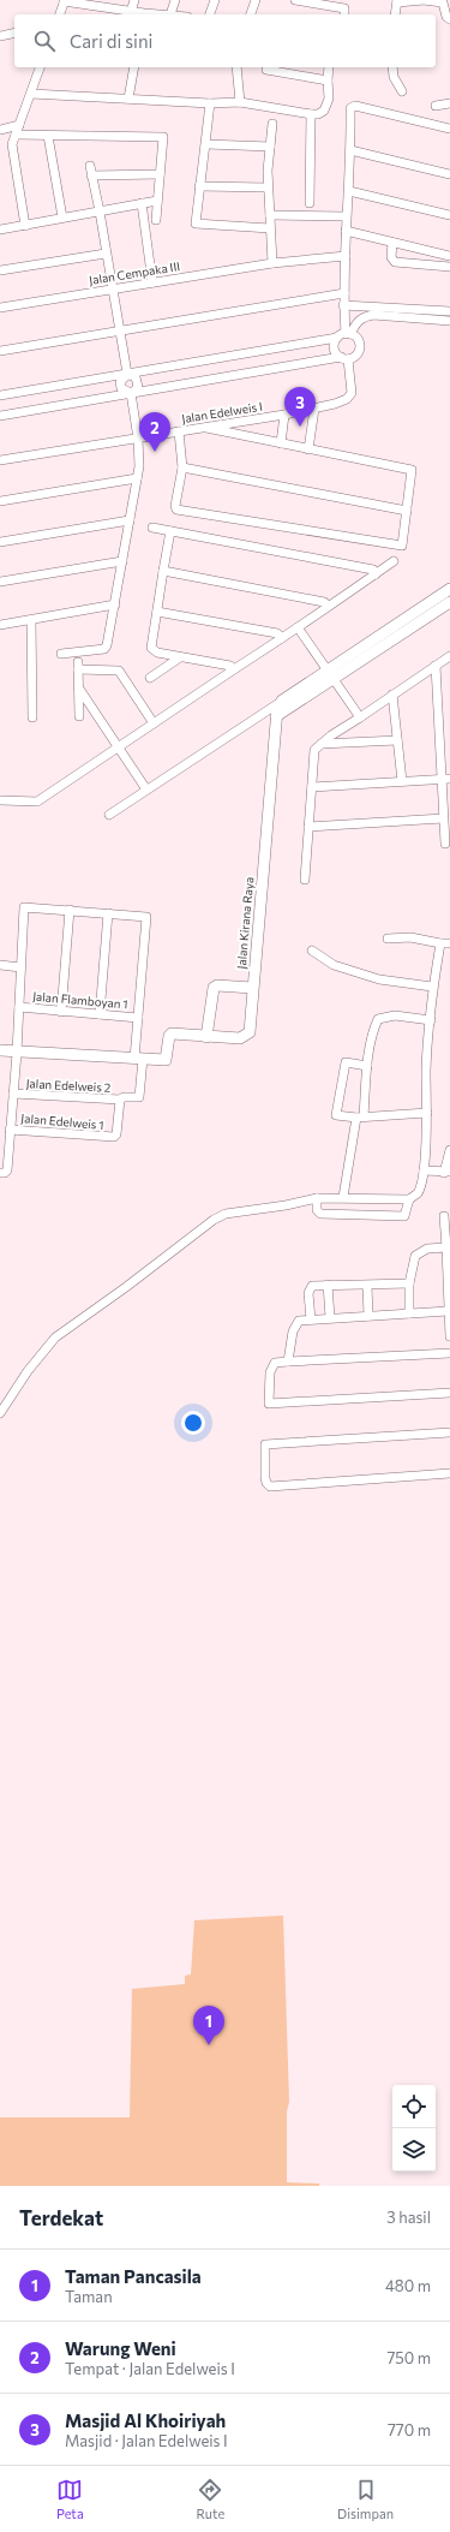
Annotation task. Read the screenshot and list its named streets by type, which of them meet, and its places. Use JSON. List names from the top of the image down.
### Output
{
  "streets": {
    "street": [
      "Jalan Cempaka III",
      "Jalan Edelweis I",
      "Jalan Kirana Raya",
      "Jalan Flamboyan 1",
      "Jalan Edelweis 2",
      "Jalan Edelweis 1"
    ]
  },
  "crossings": [
    ["Jalan Flamboyan 1", "Jalan Edelweis 1"],
    ["Jalan Edelweis 2", "Jalan Edelweis 1"]
  ],
  "page": {
    "search": "Cari di sini",
    "pins": ["3", "2", "1"],
    "heading": ["Terdekat", "3 hasil"],
    "list": [
      {
        "mark": "1",
        "name": "Taman Pancasila",
        "note": "Taman",
        "value": "480 m"
      },
      {
        "mark": "2",
        "name": "Warung Weni",
        "note": "Tempat · Jalan Edelweis I",
        "value": "750 m"
      },
      {
        "mark": "3",
        "name": "Masjid Al Khoiriyah",
        "note": "Masjid · Jalan Edelweis I",
        "value": "770 m"
      }
    ],
    "nav": ["Peta", "Rute", "Disimpan"]
  }
}
